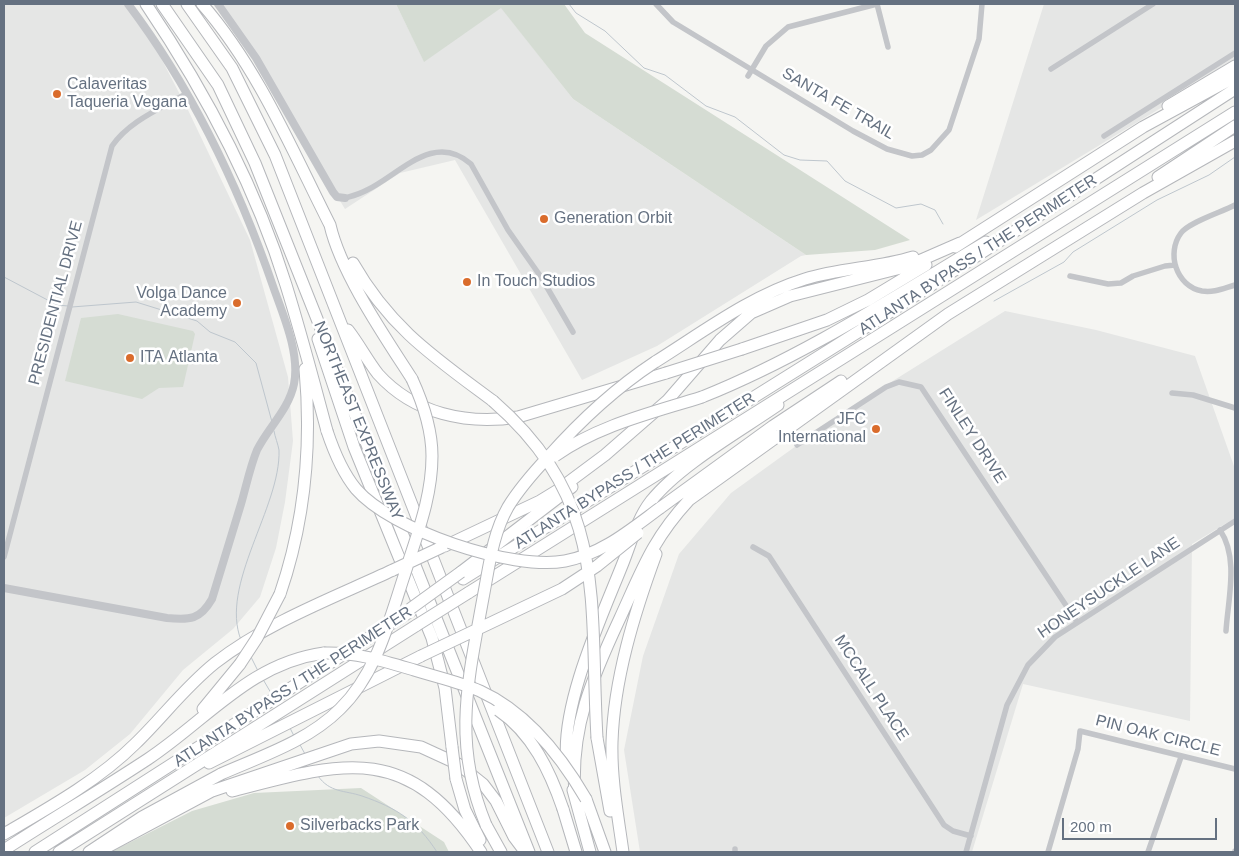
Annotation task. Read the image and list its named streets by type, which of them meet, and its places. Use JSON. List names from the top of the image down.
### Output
{
  "streets": {
    "highway": ["ATLANTA BYPASS / THE PERIMETER", "NORTHEAST EXPRESSWAY"],
    "street": [
      "SANTA FE TRAIL",
      "PRESIDENTIAL DRIVE",
      "FINLEY DRIVE",
      "HONEYSUCKLE LANE",
      "MCCALL PLACE",
      "PIN OAK CIRCLE"
    ]
  },
  "crossings": [
    ["FINLEY DRIVE", "HONEYSUCKLE LANE"],
    ["HONEYSUCKLE LANE", "MCCALL PLACE"]
  ],
  "places": [
    "Calaveritas Taqueria Vegana",
    "Generation Orbit",
    "In Touch Studios",
    "Volga Dance Academy",
    "ITA Atlanta",
    "JFC International",
    "Silverbacks Park"
  ],
  "scale_bar": "200 m"
}
